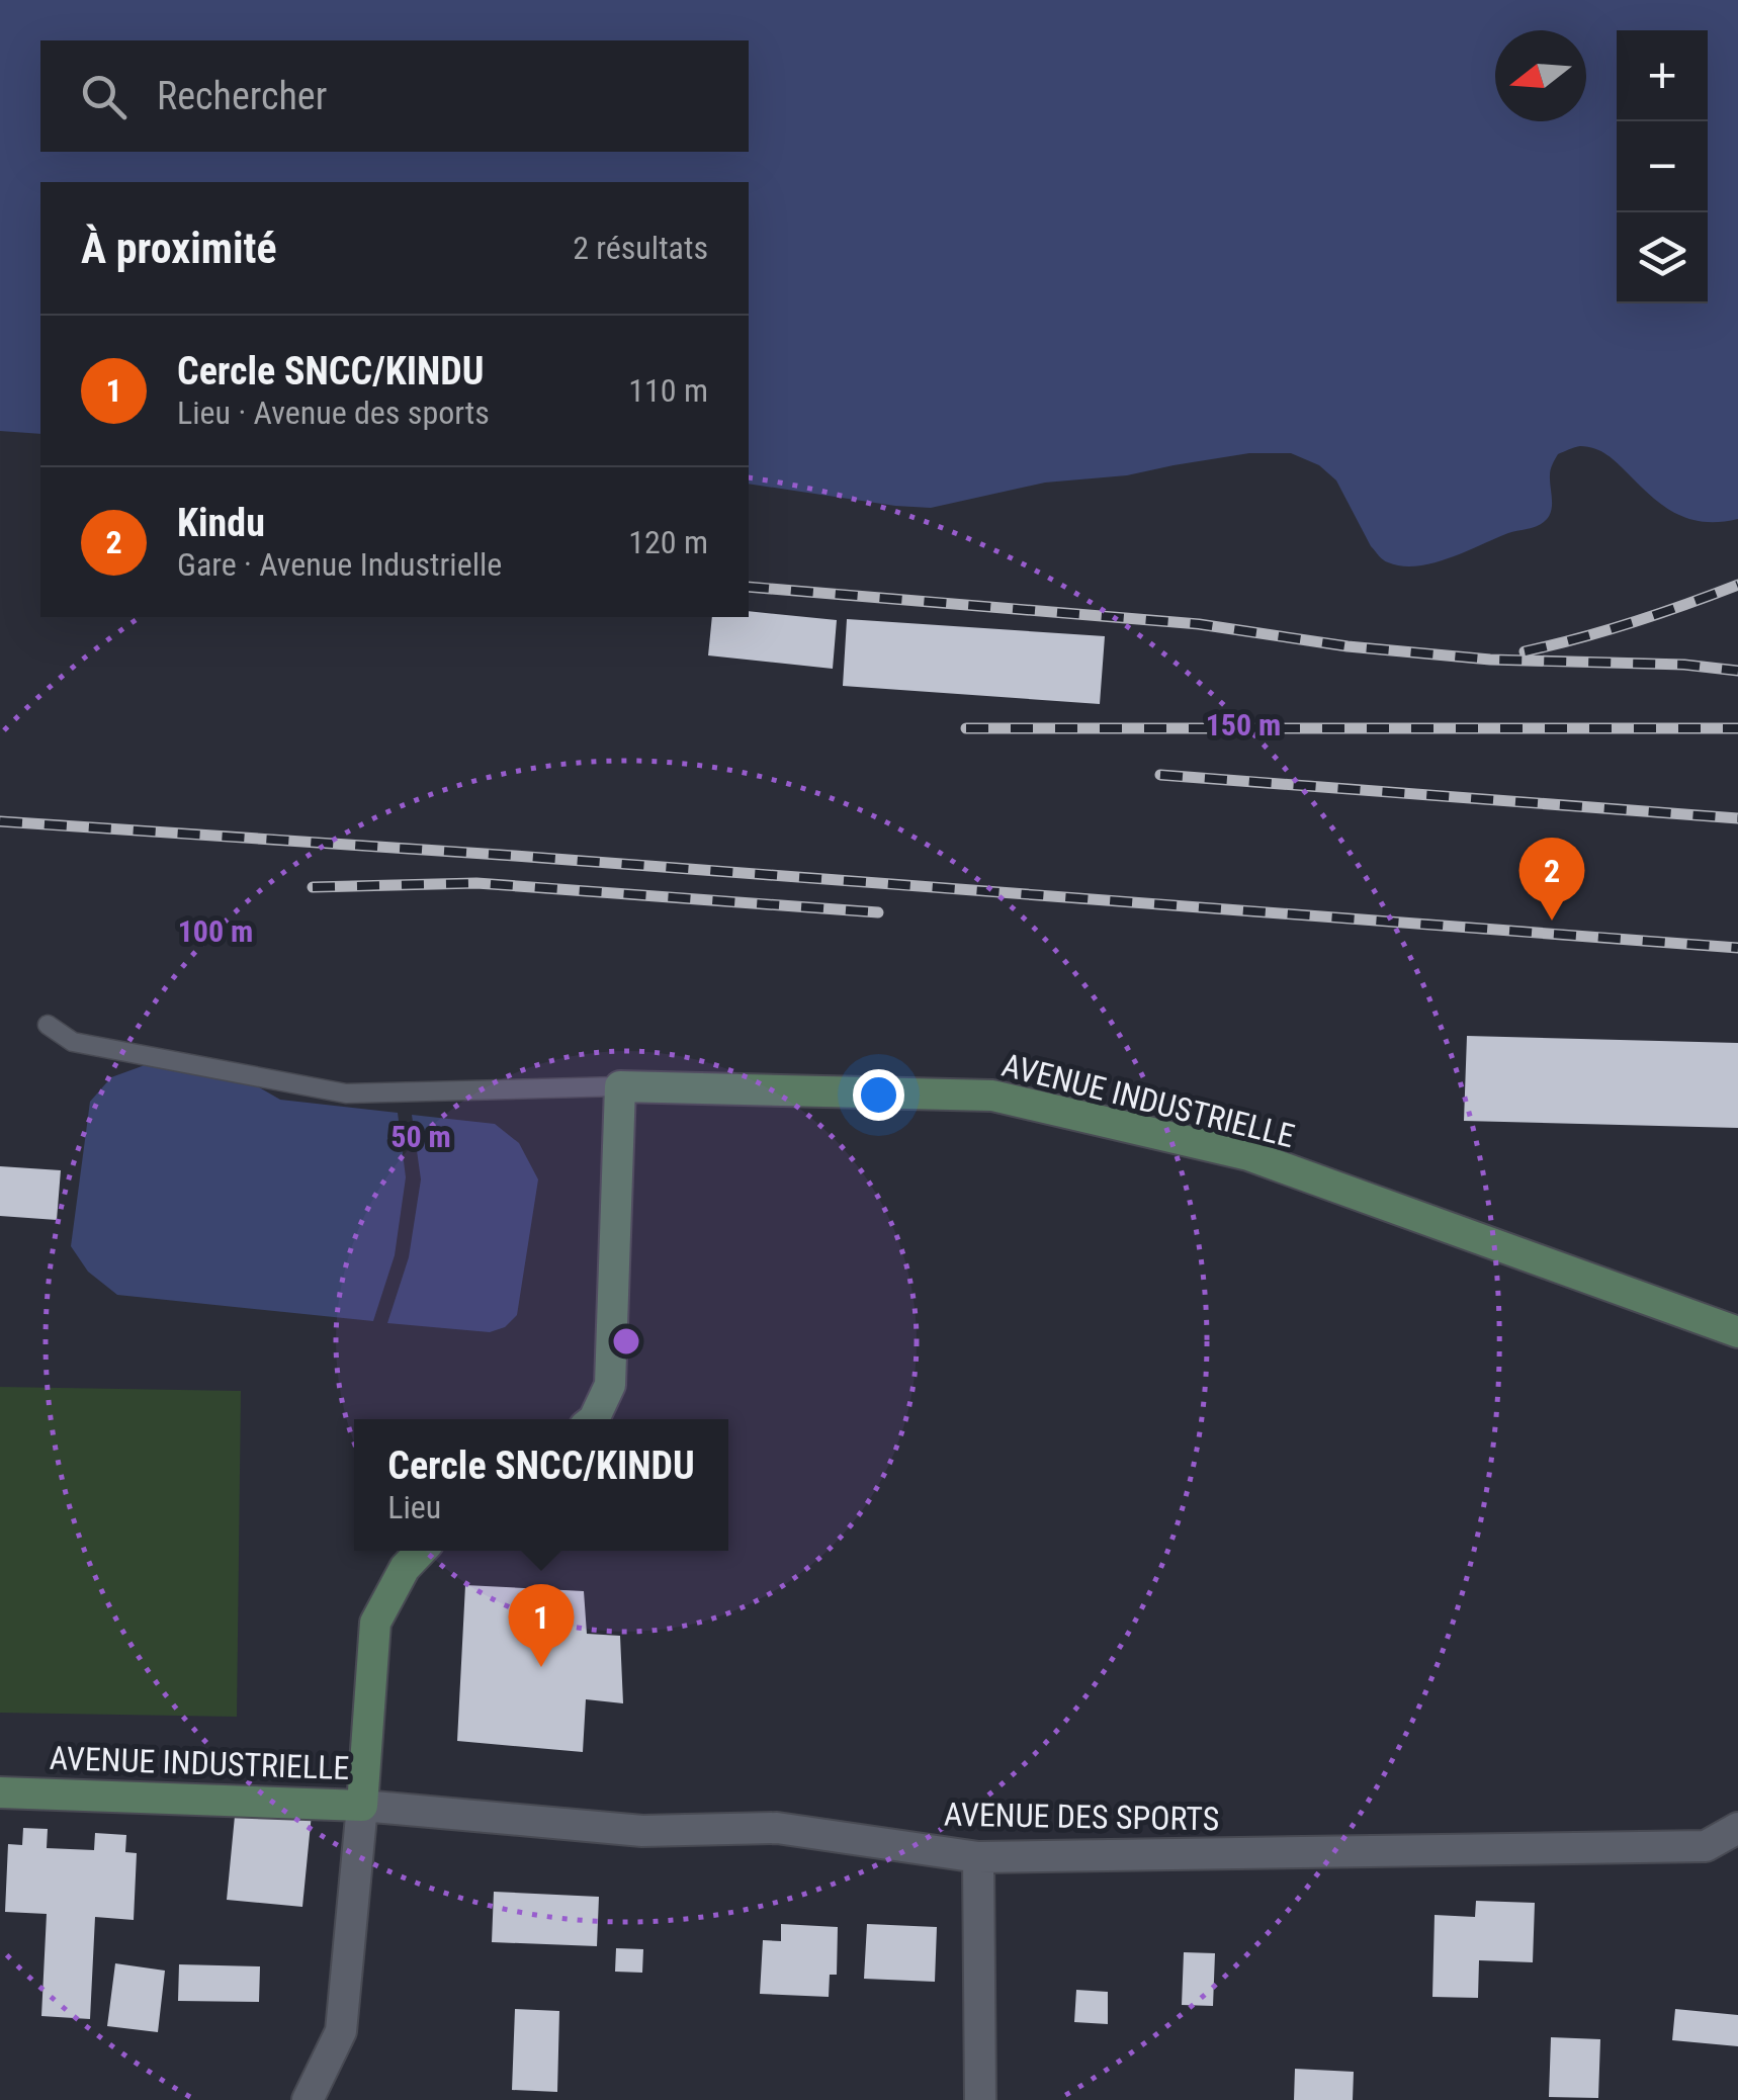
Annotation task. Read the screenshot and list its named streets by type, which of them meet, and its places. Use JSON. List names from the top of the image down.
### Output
{
  "streets": {
    "street": ["AVENUE INDUSTRIELLE", "AVENUE DES SPORTS"]
  },
  "crossings": [
    ["AVENUE INDUSTRIELLE", "AVENUE DES SPORTS"]
  ],
  "north": "left",
  "page": {
    "map_buttons": ["+", "−"],
    "search": "Rechercher",
    "heading": ["À proximité", "2 résultats"],
    "list": [
      {
        "mark": "1",
        "name": "Cercle SNCC/KINDU",
        "note": "Lieu · Avenue des sports",
        "value": "110 m"
      },
      {
        "mark": "2",
        "name": "Kindu",
        "note": "Gare · Avenue Industrielle",
        "value": "120 m"
      }
    ],
    "pins": ["2", "1"],
    "popup": ["Cercle SNCC/KINDU", "Lieu"]
  },
  "rings": ["150 m", "100 m", "50 m"]
}
